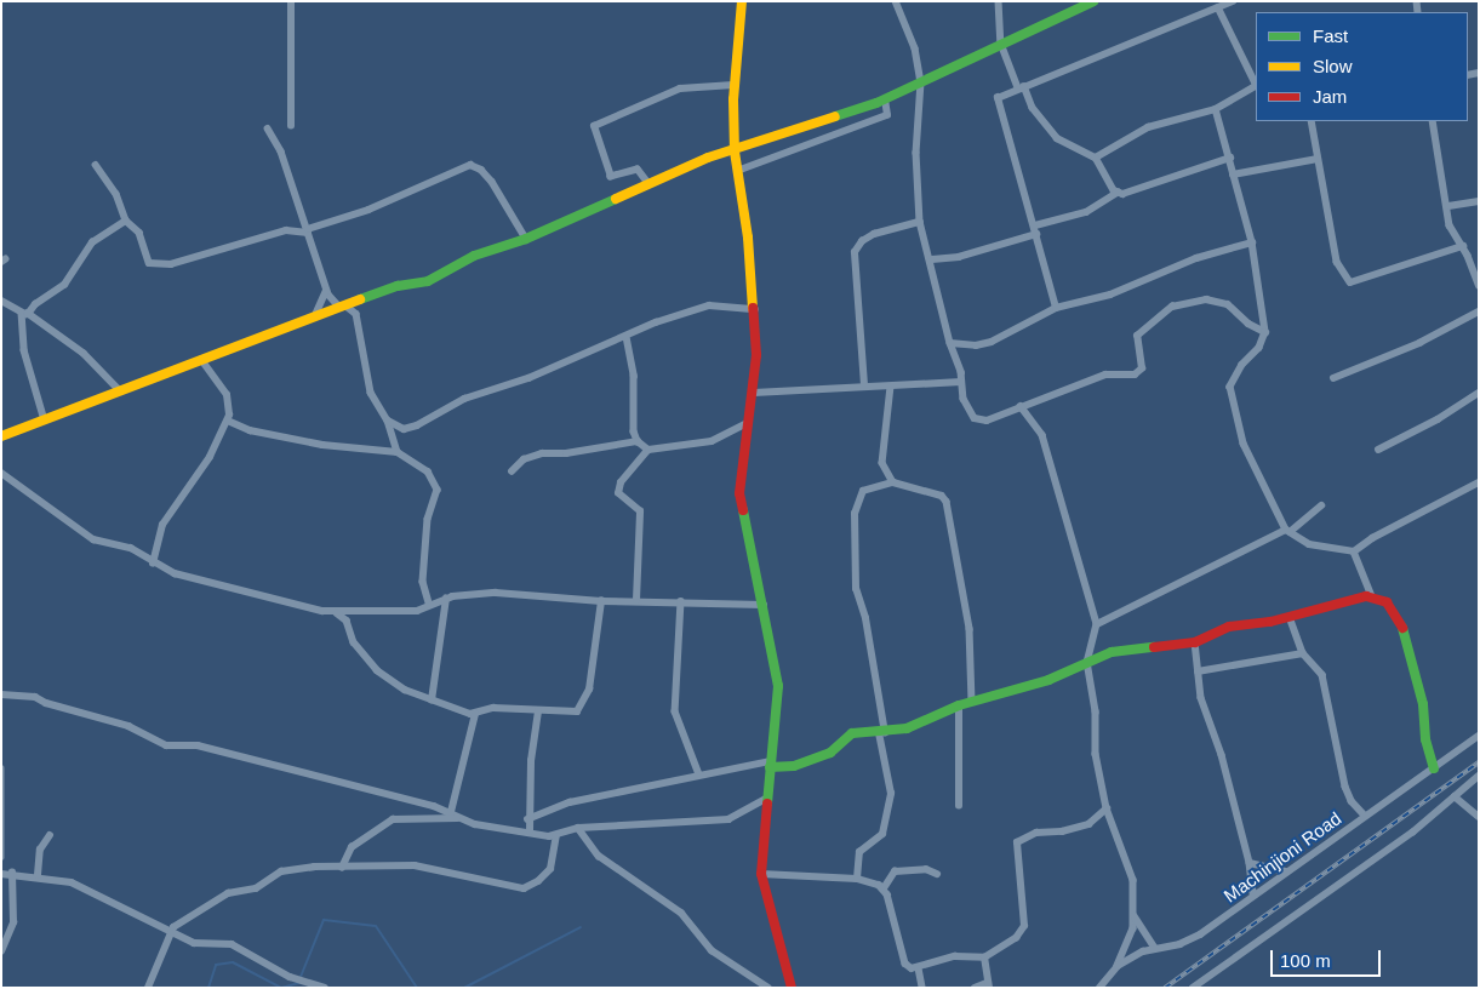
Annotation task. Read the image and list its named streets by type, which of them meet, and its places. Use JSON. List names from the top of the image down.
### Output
{
  "streets": {
    "street": ["Machinjioni Road"]
  },
  "legend": ["Fast", "Slow", "Jam"],
  "scale_bar": "100 m"
}
